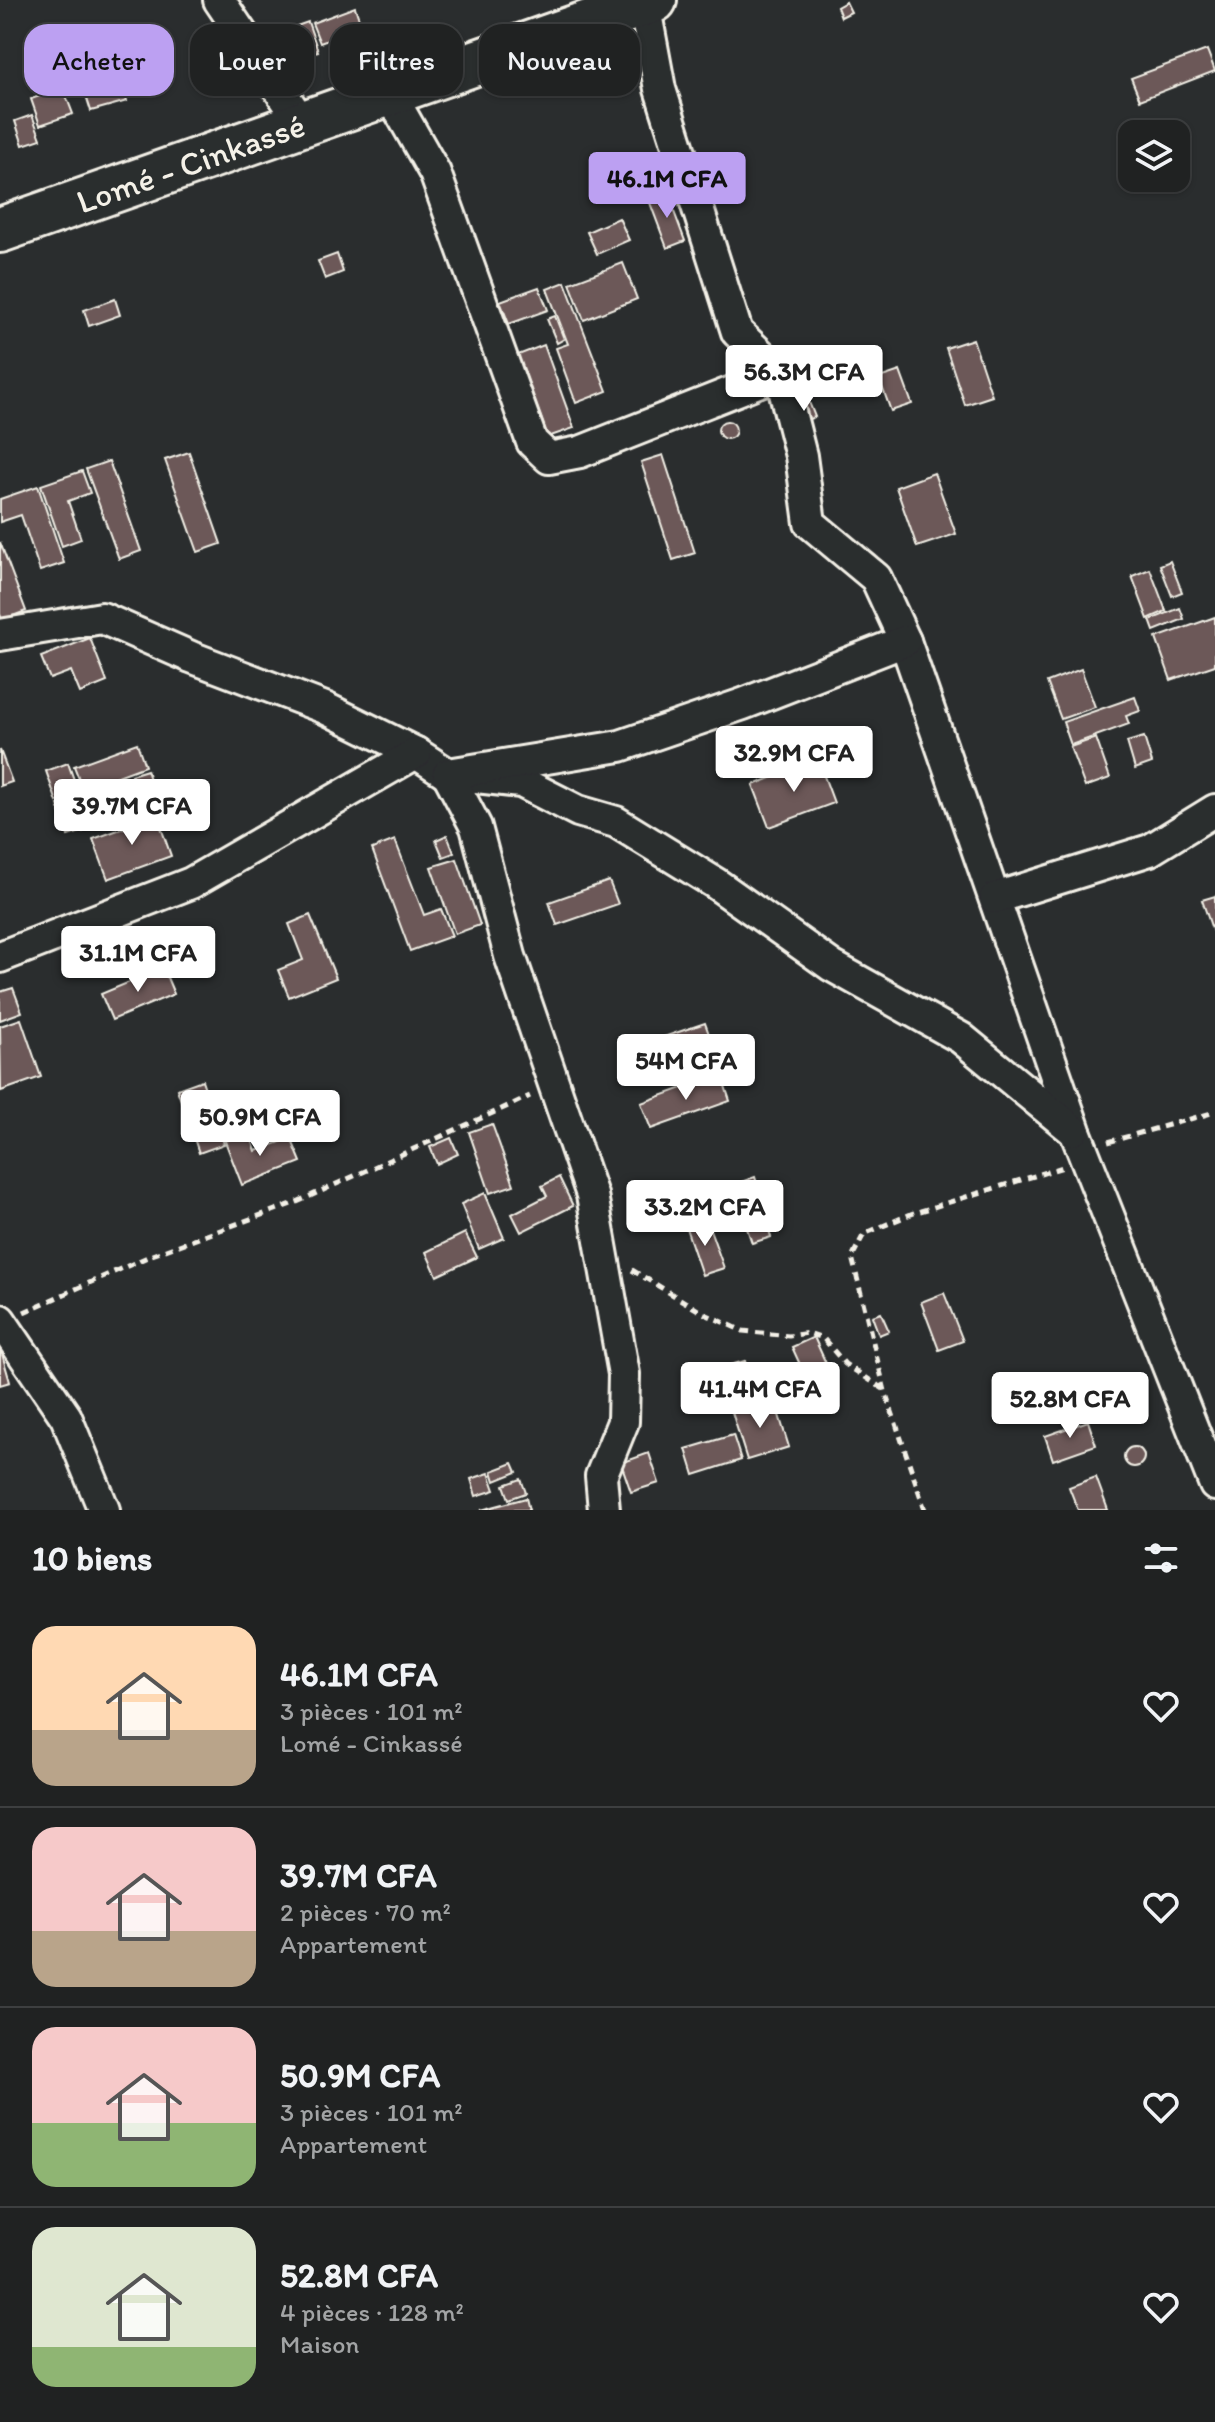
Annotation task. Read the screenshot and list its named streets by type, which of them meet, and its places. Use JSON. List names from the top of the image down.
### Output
{
  "streets": {
    "highway": ["Lomé - Cinkassé"]
  },
  "page": {
    "chip": [
      "Acheter",
      "Louer",
      "Filtres",
      "Nouveau"
    ],
    "price": [
      "46.1M CFA",
      "56.3M CFA",
      "32.9M CFA",
      "39.7M CFA",
      "31.1M CFA",
      "54M CFA",
      "50.9M CFA",
      "33.2M CFA",
      "41.4M CFA",
      "52.8M CFA"
    ],
    "heading": "10 biens",
    "list": [
      {
        "name": "46.1M CFA",
        "note": "3 pièces · 101 m² · Lomé - Cinkassé"
      },
      {
        "name": "39.7M CFA",
        "note": "2 pièces · 70 m² · Appartement"
      },
      {
        "name": "50.9M CFA",
        "note": "3 pièces · 101 m² · Appartement"
      },
      {
        "name": "52.8M CFA",
        "note": "4 pièces · 128 m² · Maison"
      }
    ]
  }
}
